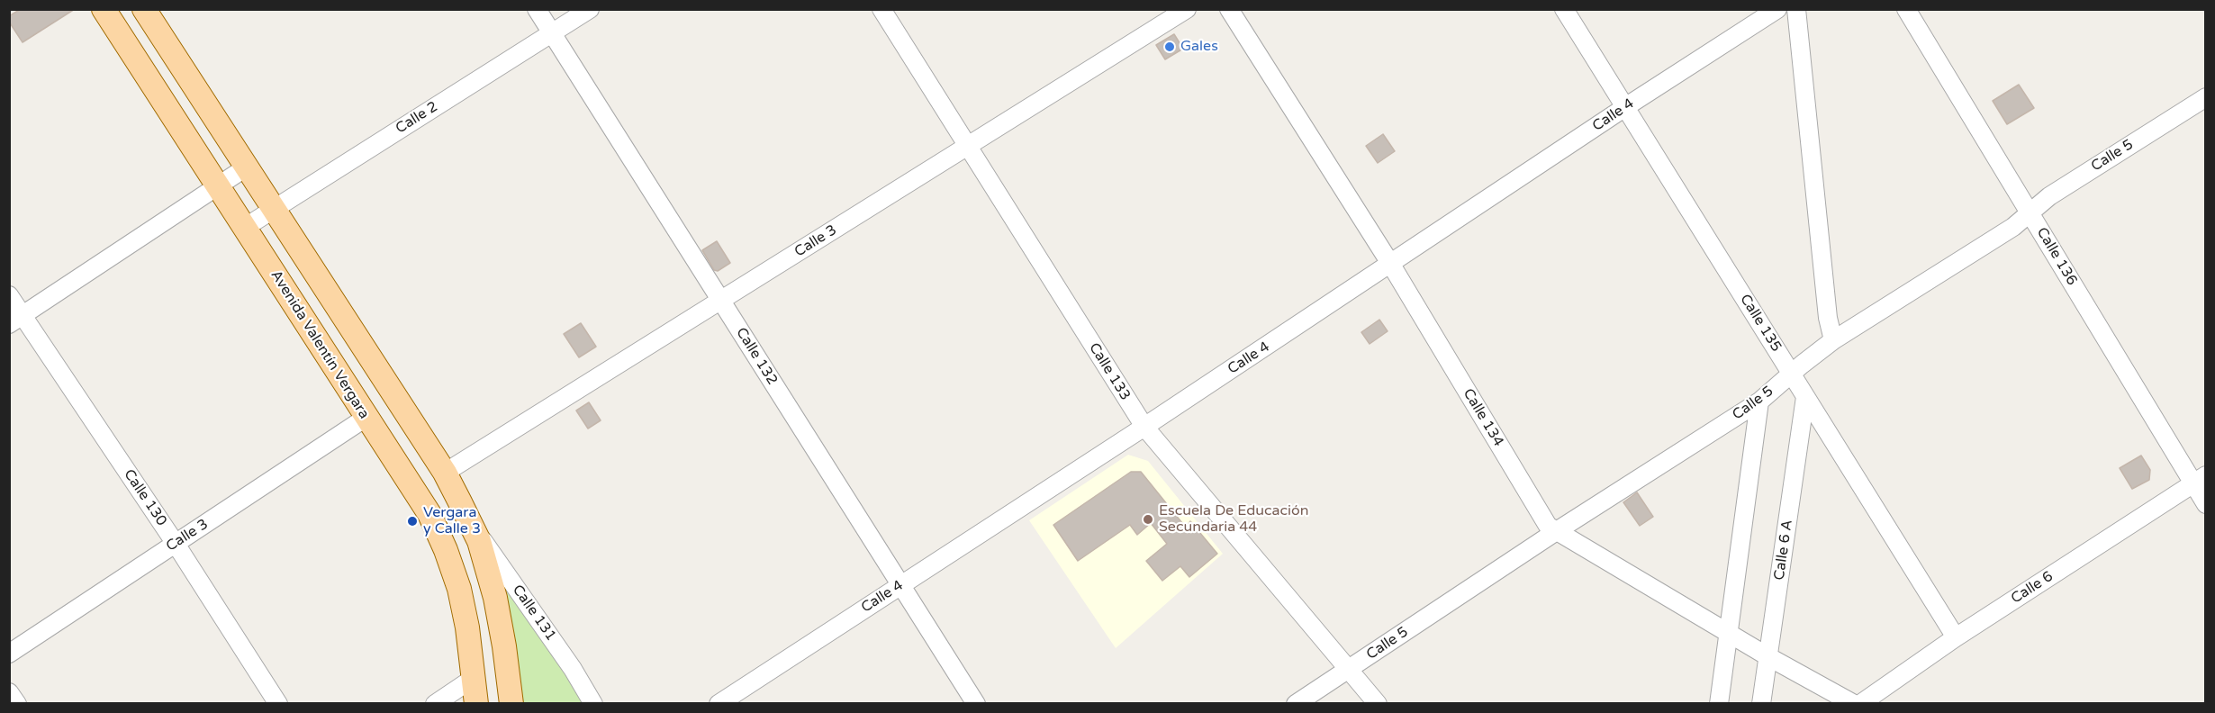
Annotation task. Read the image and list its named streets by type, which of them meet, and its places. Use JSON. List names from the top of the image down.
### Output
{
  "streets": {
    "main road": ["Avenida Valentín Vergara"],
    "street": [
      "Calle 4",
      "Calle 2",
      "Calle 5",
      "Calle 3",
      "Calle 136",
      "Calle 135",
      "Calle 132",
      "Calle 133",
      "Calle 134",
      "Calle 130",
      "Calle 6 A",
      "Calle 6",
      "Calle 131"
    ]
  },
  "crossings": [
    ["Calle 4", "Calle 135"],
    ["Calle 4", "Calle 132"],
    ["Calle 4", "Calle 133"],
    ["Calle 4", "Calle 134"],
    ["Calle 2", "Avenida Valentín Vergara"],
    ["Calle 2", "Calle 132"],
    ["Calle 5", "Calle 136"],
    ["Calle 5", "Calle 135"],
    ["Calle 5", "Calle 133"],
    ["Calle 5", "Calle 134"],
    ["Calle 3", "Avenida Valentín Vergara"],
    ["Calle 3", "Calle 132"],
    ["Calle 3", "Calle 133"],
    ["Calle 3", "Calle 130"],
    ["Calle 136", "Calle 6"],
    ["Calle 135", "Calle 6 A"],
    ["Calle 135", "Calle 6"],
    ["Calle 134", "Calle 6 A"]
  ],
  "places": ["Gales", "Escuela De Educación Secundaria 44", "Vergara y Calle 3"]
}
